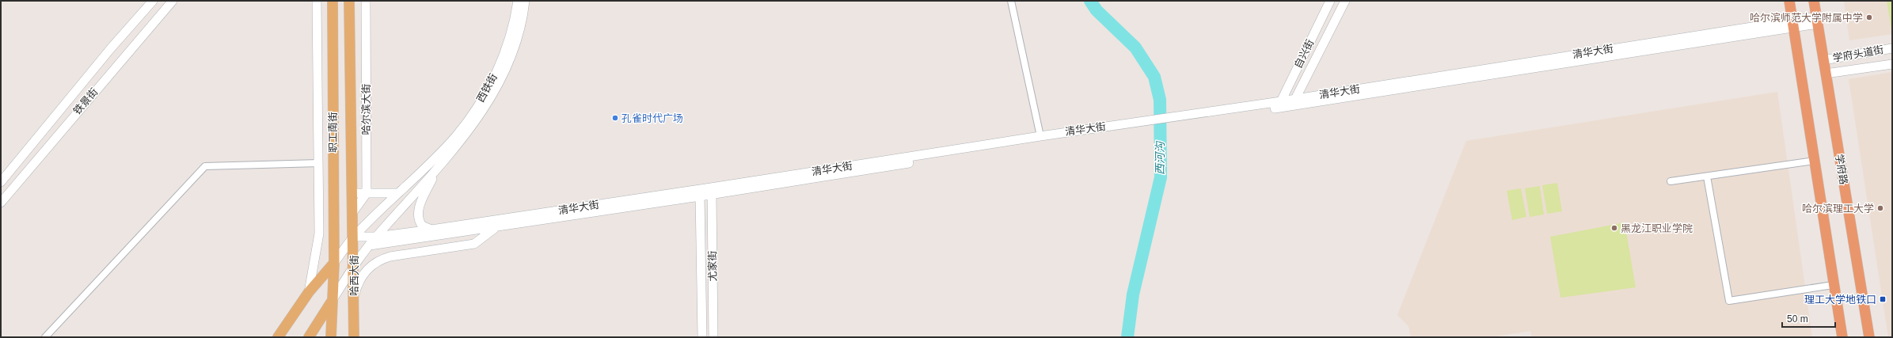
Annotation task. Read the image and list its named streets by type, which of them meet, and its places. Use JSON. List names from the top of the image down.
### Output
{
  "streets": {
    "highway": ["学府路"],
    "main road": [
      "清华大街",
      "自兴街",
      "学府头道街",
      "西铁街",
      "铁景街",
      "哈尔滨大街",
      "职工南街",
      "尤家街",
      "哈西大街"
    ]
  },
  "crossings": [
    ["清华大街", "自兴街"],
    ["清华大街", "西铁街"],
    ["清华大街", "学府路"],
    ["清华大街", "尤家街"],
    ["清华大街", "哈西大街"],
    ["学府头道街", "学府路"],
    ["西铁街", "职工南街"],
    ["西铁街", "哈西大街"],
    ["职工南街", "哈西大街"]
  ],
  "water": ["西河沟"],
  "places": {
    "other": [
      "哈尔滨师范大学附属中学",
      "孔雀时代广场",
      "哈尔滨理工大学",
      "黑龙江职业学院"
    ],
    "transit": ["理工大学地铁口"]
  },
  "scale_bar": "50 m"
}
